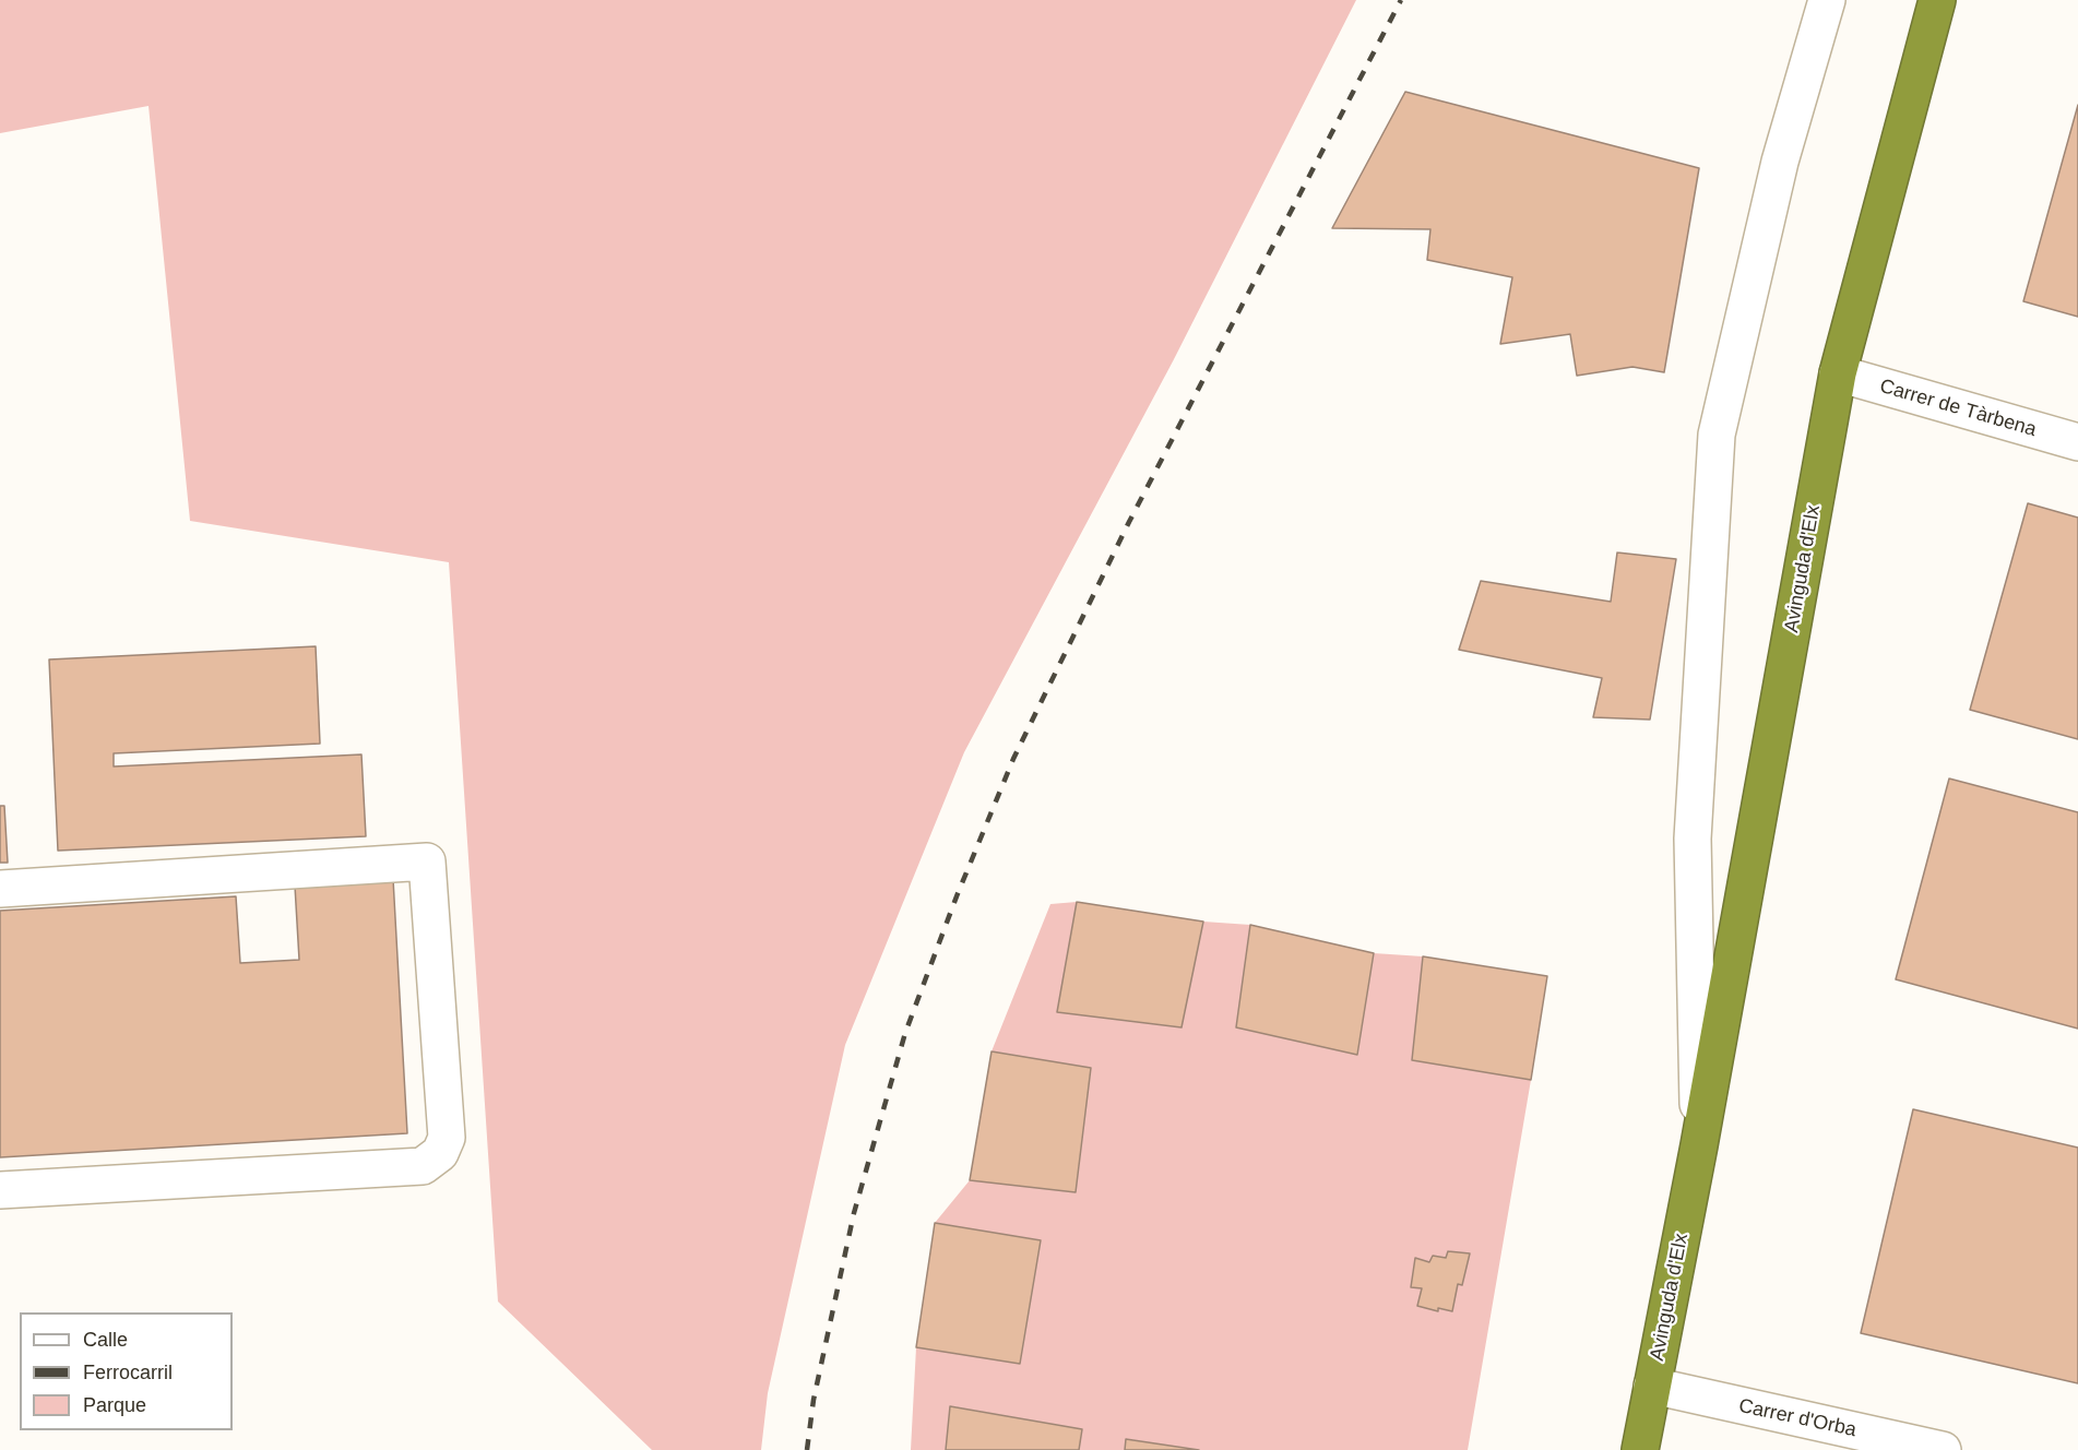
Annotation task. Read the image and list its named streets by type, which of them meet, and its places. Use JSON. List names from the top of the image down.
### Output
{
  "streets": {
    "highway": ["Avinguda d'Elx"],
    "lane": ["Carrer de Tàrbena", "Carrer d'Orba"]
  },
  "crossings": [
    ["Carrer de Tàrbena", "Avinguda d'Elx"],
    ["Avinguda d'Elx", "Carrer d'Orba"]
  ],
  "legend": ["Calle", "Ferrocarril", "Parque"]
}
